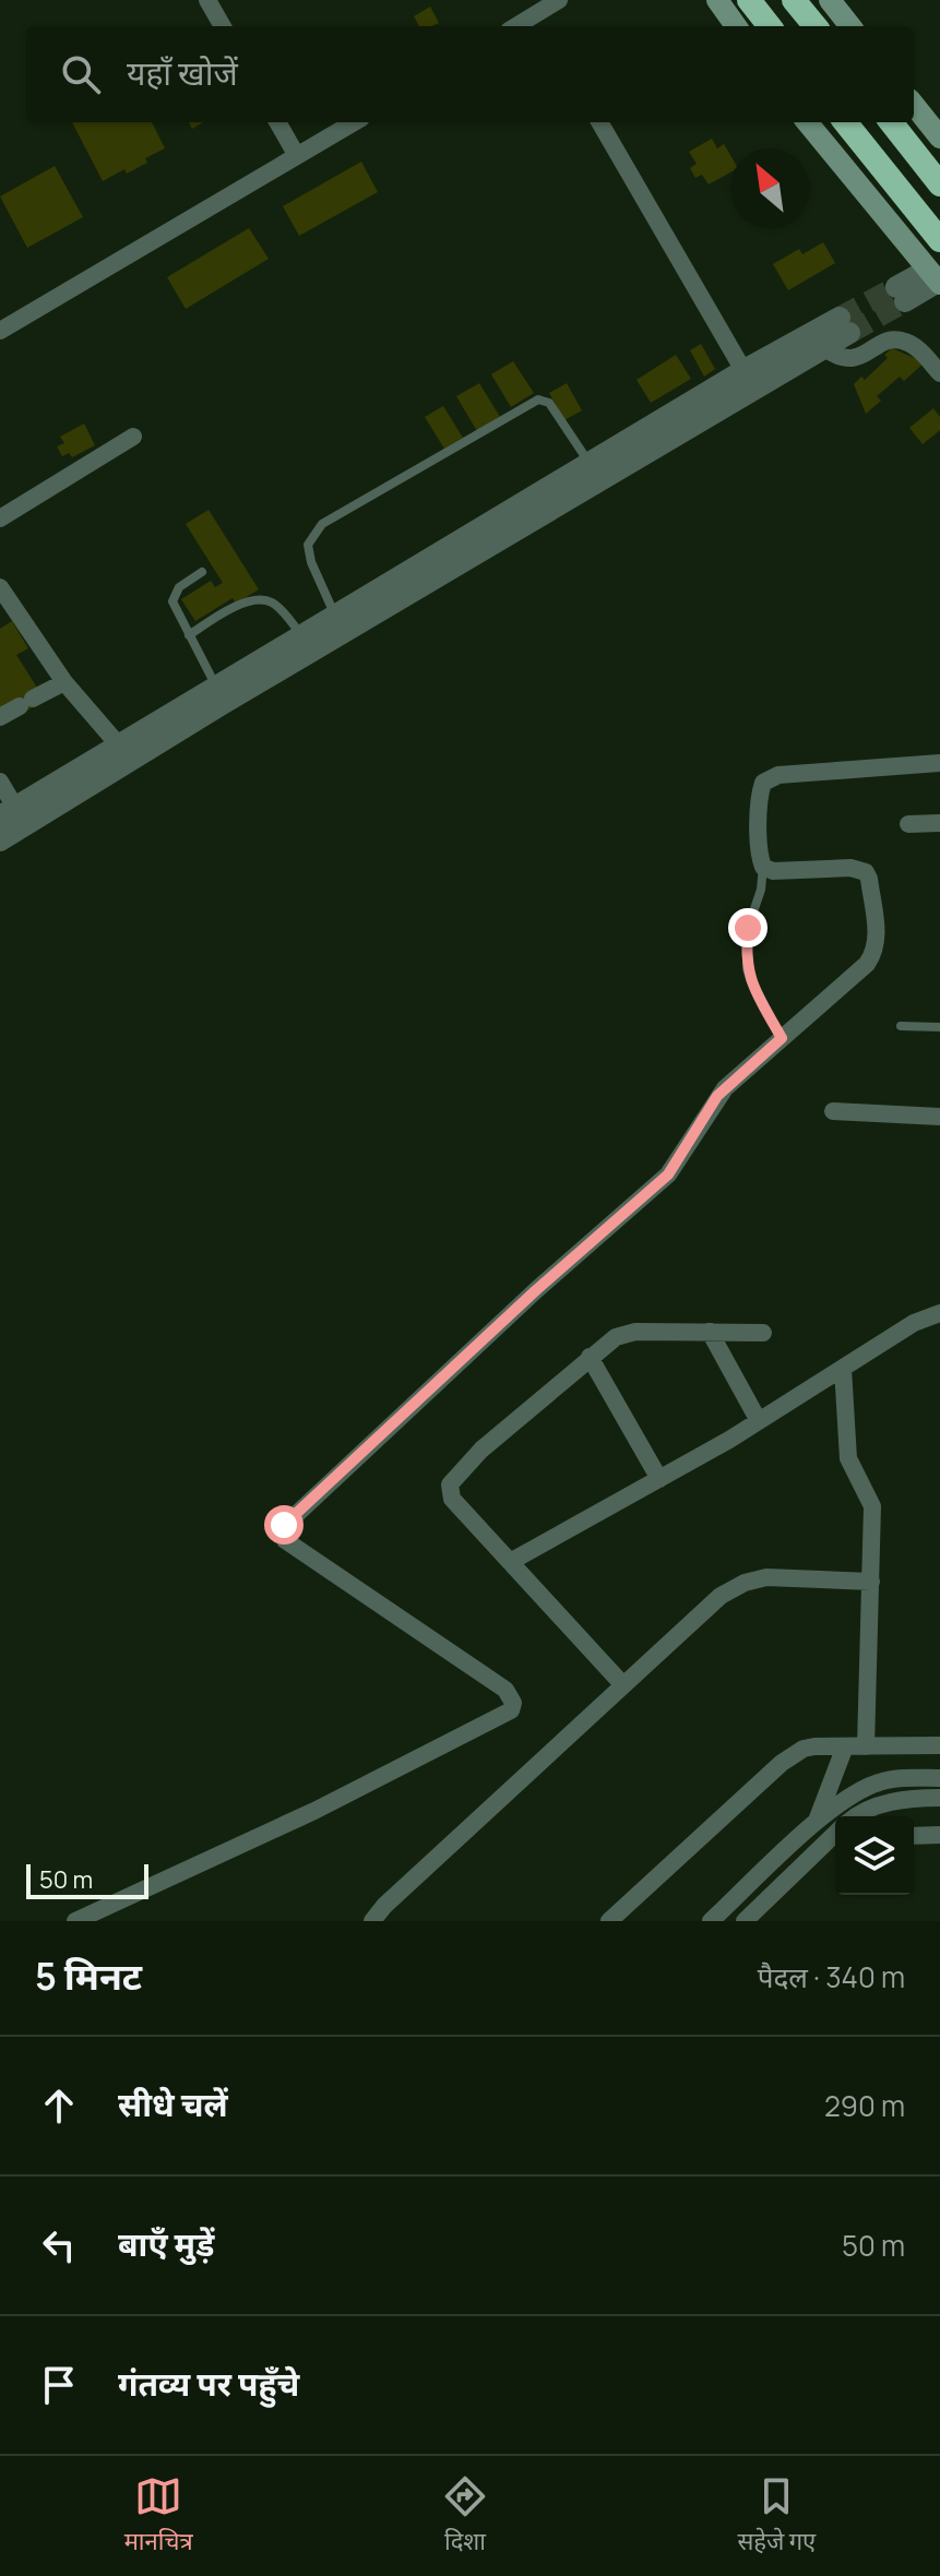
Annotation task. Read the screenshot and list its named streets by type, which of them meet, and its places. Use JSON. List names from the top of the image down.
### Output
{
  "scale_bar": "50 m",
  "north": "top left",
  "page": {
    "search": "यहाँ खोजें",
    "scale": "50 m",
    "heading": ["5 मिनट", "पैदल · 340 m"],
    "list": [
      ["सीधे चलें", "290 m"],
      ["बाएँ मुड़ें", "50 m"],
      "गंतव्य पर पहुँचे"
    ],
    "nav": ["मानचित्र", "दिशा", "सहेजे गए"]
  }
}
